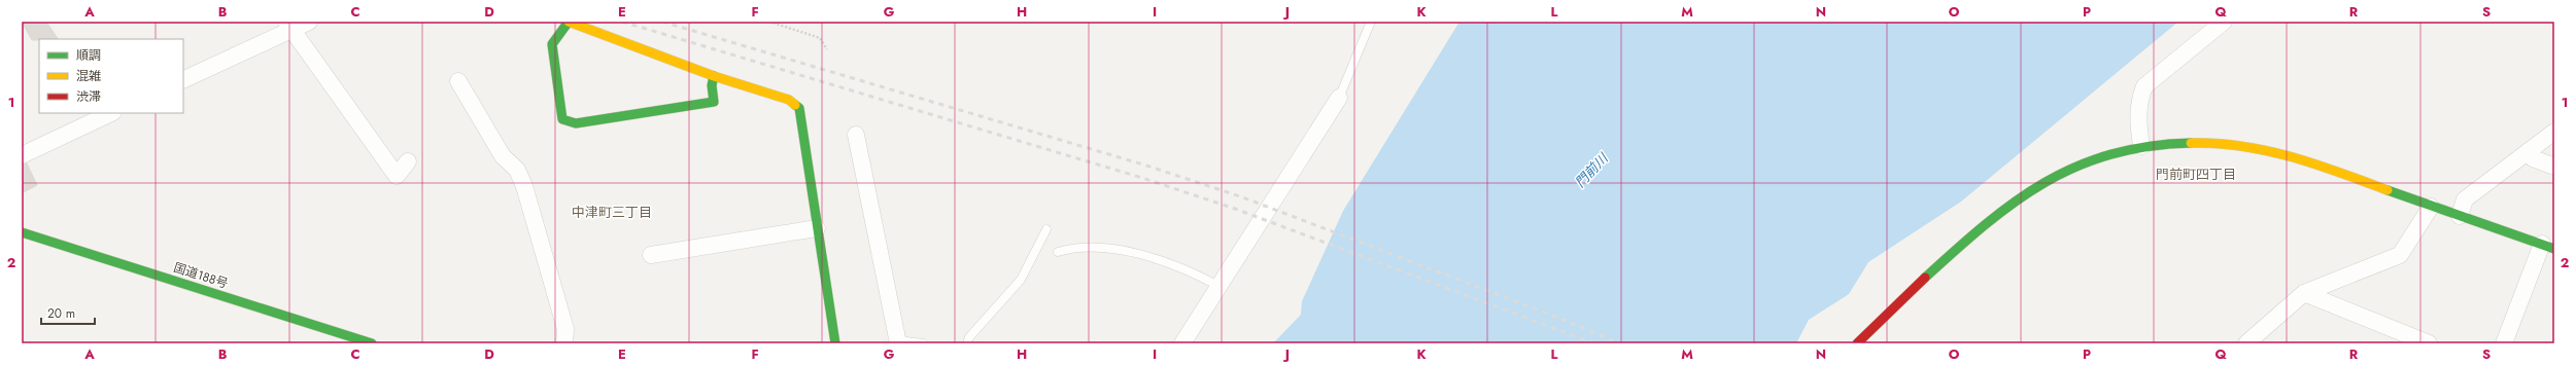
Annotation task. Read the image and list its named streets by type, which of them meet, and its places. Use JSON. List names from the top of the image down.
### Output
{
  "streets": {
    "main road": ["国道188号"]
  },
  "districts": ["門前町四丁目", "中津町三丁目"],
  "water": ["門前川"],
  "legend": ["順調", "混雑", "渋滞"],
  "scale_bar": "20 m",
  "grid": {
    "columns": [
      "A",
      "B",
      "C",
      "D",
      "E",
      "F",
      "G",
      "H",
      "I",
      "J",
      "K",
      "L",
      "M",
      "N",
      "O",
      "P",
      "Q",
      "R",
      "S"
    ],
    "rows": ["1", "2"]
  }
}
